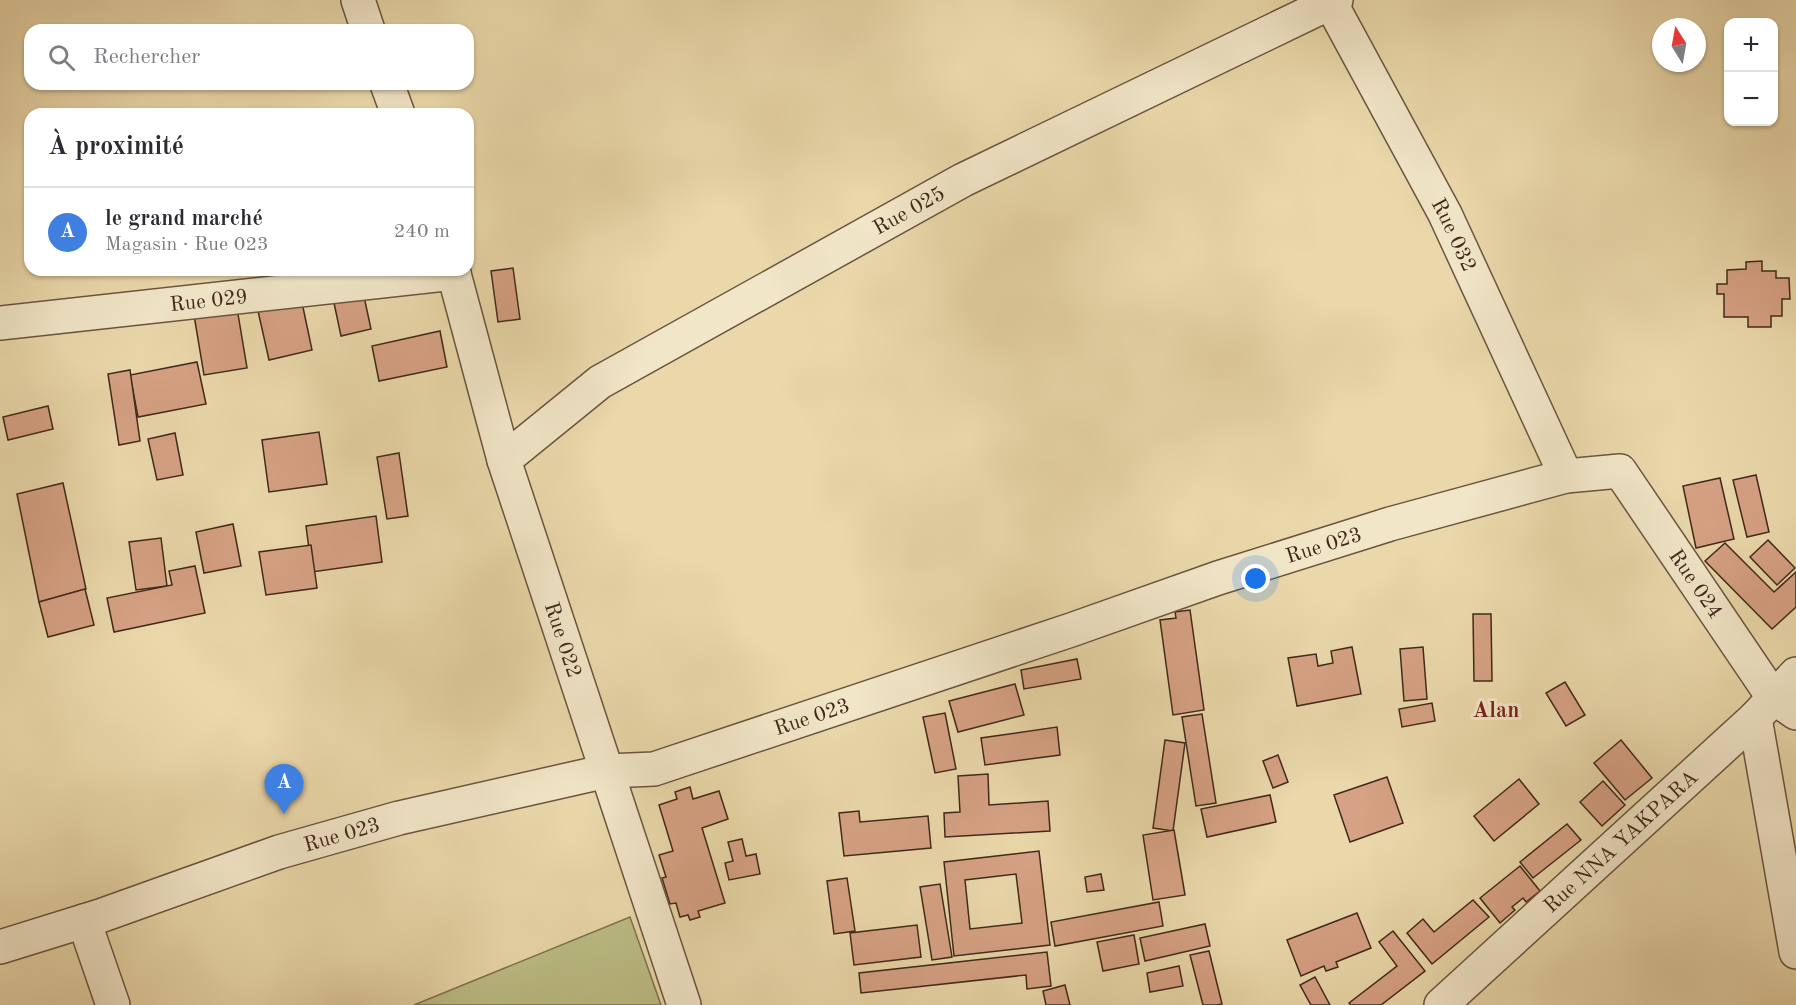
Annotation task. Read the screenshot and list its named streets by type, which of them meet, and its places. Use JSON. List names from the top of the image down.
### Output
{
  "streets": {
    "street": [
      "Rue 025",
      "Rue 032",
      "Rue 029",
      "Rue 023",
      "Rue 024",
      "Rue 022",
      "Rue NNA YAKPARA"
    ]
  },
  "crossings": [
    ["Rue 025", "Rue 032"],
    ["Rue 025", "Rue 022"],
    ["Rue 032", "Rue 023"],
    ["Rue 023", "Rue 024"],
    ["Rue 023", "Rue 022"],
    ["Rue 024", "Rue NNA YAKPARA"]
  ],
  "districts": ["Alan"],
  "north": "top",
  "page": {
    "map_buttons": ["+", "−"],
    "search": "Rechercher",
    "heading": "À proximité",
    "list": [
      {
        "mark": "A",
        "name": "le grand marché",
        "note": "Magasin · Rue 023",
        "value": "240 m"
      }
    ],
    "pins": "A"
  }
}
